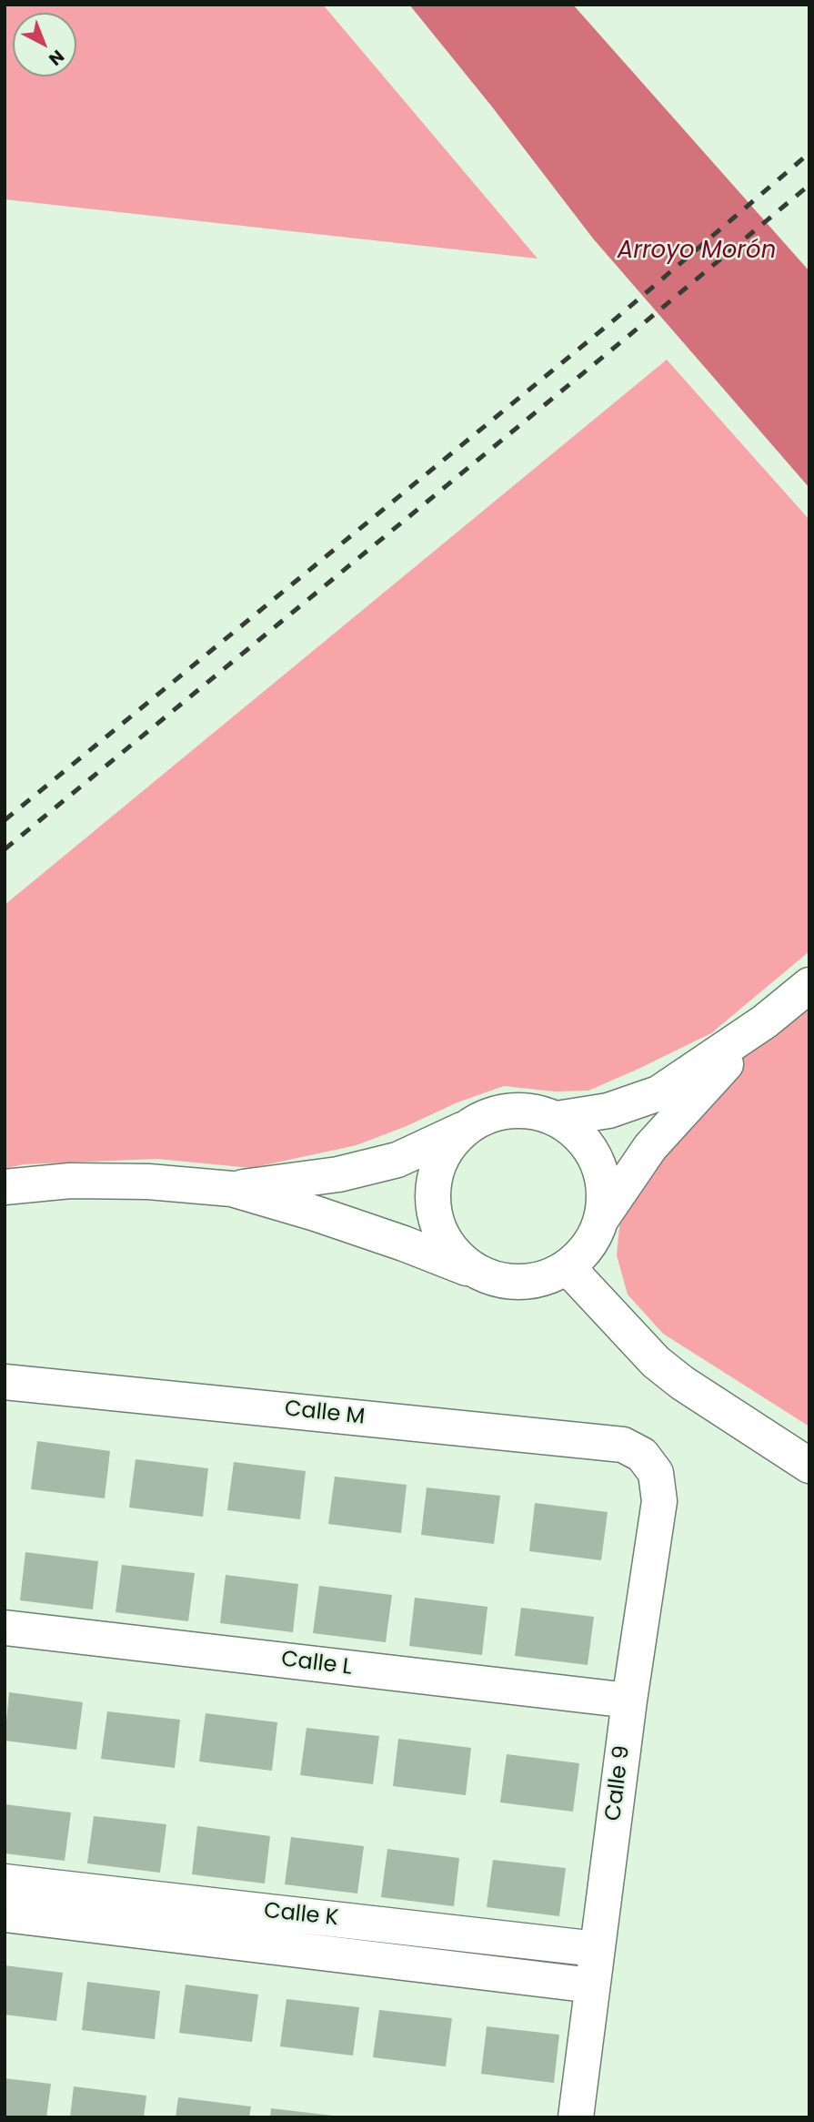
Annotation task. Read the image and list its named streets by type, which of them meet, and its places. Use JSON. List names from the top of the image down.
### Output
{
  "streets": {
    "street": [
      "Calle M",
      "Calle L",
      "Calle 9",
      "Calle K"
    ]
  },
  "crossings": [
    ["Calle M", "Calle 9"],
    ["Calle L", "Calle 9"],
    ["Calle 9", "Calle K"]
  ],
  "water": ["Arroyo Morón"],
  "north": "bottom right"
}
